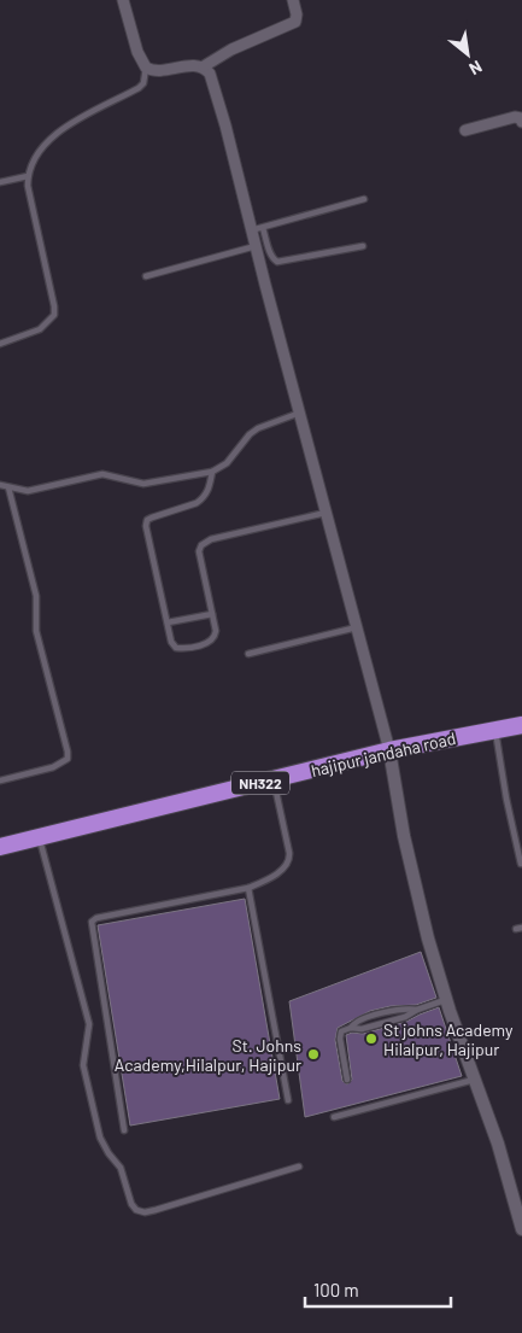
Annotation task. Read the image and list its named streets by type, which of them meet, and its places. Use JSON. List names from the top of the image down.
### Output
{
  "streets": {
    "highway": ["hajipur jandaha road", "NH322"]
  },
  "places": ["St johns Academy Hilalpur, Hajipur", "St. Johns Academy,Hilalpur, Hajipur"],
  "scale_bar": "100 m",
  "north": "bottom right"
}
